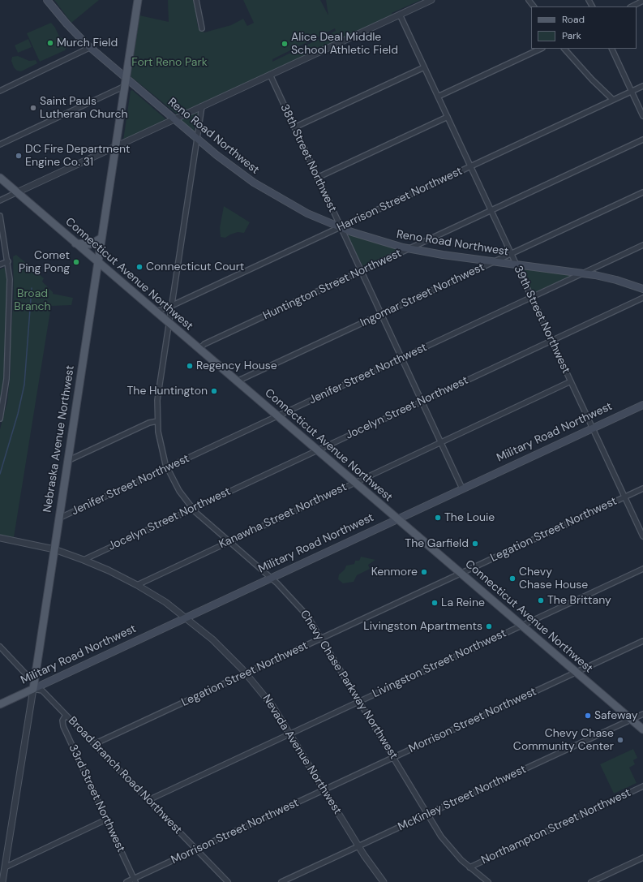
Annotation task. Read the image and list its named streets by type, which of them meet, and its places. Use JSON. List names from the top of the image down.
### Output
{
  "streets": {
    "main road": [
      "Reno Road Northwest",
      "Connecticut Avenue Northwest",
      "Military Road Northwest",
      "Nebraska Avenue Northwest"
    ],
    "street": [
      "38th Street Northwest",
      "Harrison Street Northwest",
      "Huntington Street Northwest",
      "Ingomar Street Northwest",
      "39th Street Northwest",
      "Jenifer Street Northwest",
      "Jocelyn Street Northwest",
      "Kanawha Street Northwest",
      "Legation Street Northwest",
      "Livingston Street Northwest",
      "Chevy Chase Parkway Northwest",
      "Morrison Street Northwest",
      "Nevada Avenue Northwest",
      "Broad Branch Road Northwest",
      "33rd Street Northwest",
      "McKinley Street Northwest",
      "Northampton Street Northwest"
    ]
  },
  "crossings": [
    ["Reno Road Northwest", "38th Street Northwest"],
    ["Reno Road Northwest", "Harrison Street Northwest"],
    ["Reno Road Northwest", "Huntington Street Northwest"],
    ["Reno Road Northwest", "Ingomar Street Northwest"],
    ["Reno Road Northwest", "39th Street Northwest"],
    ["Reno Road Northwest", "Jenifer Street Northwest"],
    ["Reno Road Northwest", "Nebraska Avenue Northwest"],
    ["Reno Road Northwest", "Chevy Chase Parkway Northwest"],
    ["38th Street Northwest", "Harrison Street Northwest"],
    ["38th Street Northwest", "Huntington Street Northwest"],
    ["38th Street Northwest", "Ingomar Street Northwest"],
    ["38th Street Northwest", "Jenifer Street Northwest"],
    ["38th Street Northwest", "Jocelyn Street Northwest"],
    ["38th Street Northwest", "Military Road Northwest"],
    ["38th Street Northwest", "Kanawha Street Northwest"],
    ["Harrison Street Northwest", "Connecticut Avenue Northwest"],
    ["Harrison Street Northwest", "39th Street Northwest"],
    ["Harrison Street Northwest", "Chevy Chase Parkway Northwest"],
    ["Connecticut Avenue Northwest", "Huntington Street Northwest"],
    ["Connecticut Avenue Northwest", "Ingomar Street Northwest"],
    ["Connecticut Avenue Northwest", "Jenifer Street Northwest"],
    ["Connecticut Avenue Northwest", "Jocelyn Street Northwest"],
    ["Connecticut Avenue Northwest", "Military Road Northwest"],
    ["Connecticut Avenue Northwest", "Nebraska Avenue Northwest"],
    ["Connecticut Avenue Northwest", "Kanawha Street Northwest"],
    ["Connecticut Avenue Northwest", "Legation Street Northwest"],
    ["Connecticut Avenue Northwest", "Livingston Street Northwest"],
    ["Connecticut Avenue Northwest", "Chevy Chase Parkway Northwest"],
    ["Connecticut Avenue Northwest", "Morrison Street Northwest"],
    ["Connecticut Avenue Northwest", "McKinley Street Northwest"],
    ["Huntington Street Northwest", "39th Street Northwest"],
    ["Ingomar Street Northwest", "39th Street Northwest"],
    ["39th Street Northwest", "Jenifer Street Northwest"],
    ["39th Street Northwest", "Jocelyn Street Northwest"],
    ["39th Street Northwest", "Military Road Northwest"],
    ["39th Street Northwest", "Kanawha Street Northwest"],
    ["39th Street Northwest", "Legation Street Northwest"],
    ["Jenifer Street Northwest", "Nebraska Avenue Northwest"],
    ["Jenifer Street Northwest", "Chevy Chase Parkway Northwest"],
    ["Jocelyn Street Northwest", "Chevy Chase Parkway Northwest"],
    ["Jocelyn Street Northwest", "Nevada Avenue Northwest"],
    ["Military Road Northwest", "Nebraska Avenue Northwest"],
    ["Military Road Northwest", "Chevy Chase Parkway Northwest"],
    ["Military Road Northwest", "Nevada Avenue Northwest"],
    ["Military Road Northwest", "Broad Branch Road Northwest"],
    ["Nebraska Avenue Northwest", "Nevada Avenue Northwest"],
    ["Nebraska Avenue Northwest", "Broad Branch Road Northwest"],
    ["Kanawha Street Northwest", "Chevy Chase Parkway Northwest"],
    ["Kanawha Street Northwest", "Nevada Avenue Northwest"],
    ["Legation Street Northwest", "Chevy Chase Parkway Northwest"],
    ["Legation Street Northwest", "Nevada Avenue Northwest"],
    ["Legation Street Northwest", "Broad Branch Road Northwest"],
    ["Livingston Street Northwest", "Chevy Chase Parkway Northwest"],
    ["Livingston Street Northwest", "Nevada Avenue Northwest"],
    ["Livingston Street Northwest", "Broad Branch Road Northwest"],
    ["Chevy Chase Parkway Northwest", "Morrison Street Northwest"],
    ["Chevy Chase Parkway Northwest", "McKinley Street Northwest"],
    ["Chevy Chase Parkway Northwest", "Northampton Street Northwest"],
    ["Morrison Street Northwest", "Nevada Avenue Northwest"],
    ["Morrison Street Northwest", "Broad Branch Road Northwest"],
    ["Morrison Street Northwest", "33rd Street Northwest"],
    ["Nevada Avenue Northwest", "McKinley Street Northwest"],
    ["Broad Branch Road Northwest", "33rd Street Northwest"]
  ],
  "parks": ["Fort Reno Park", "Broad Branch"],
  "places": [
    "Murch Field",
    "Alice Deal Middle School Athletic Field",
    "Saint Pauls Lutheran Church",
    "DC Fire Department Engine Co. 31",
    "Comet Ping Pong",
    "Connecticut Court",
    "Regency House",
    "The Huntington",
    "The Louie",
    "The Garfield",
    "Kenmore",
    "Chevy Chase House",
    "The Brittany",
    "La Reine",
    "Livingston Apartments",
    "Safeway",
    "Chevy Chase Community Center"
  ],
  "legend": ["Road", "Park"]
}
